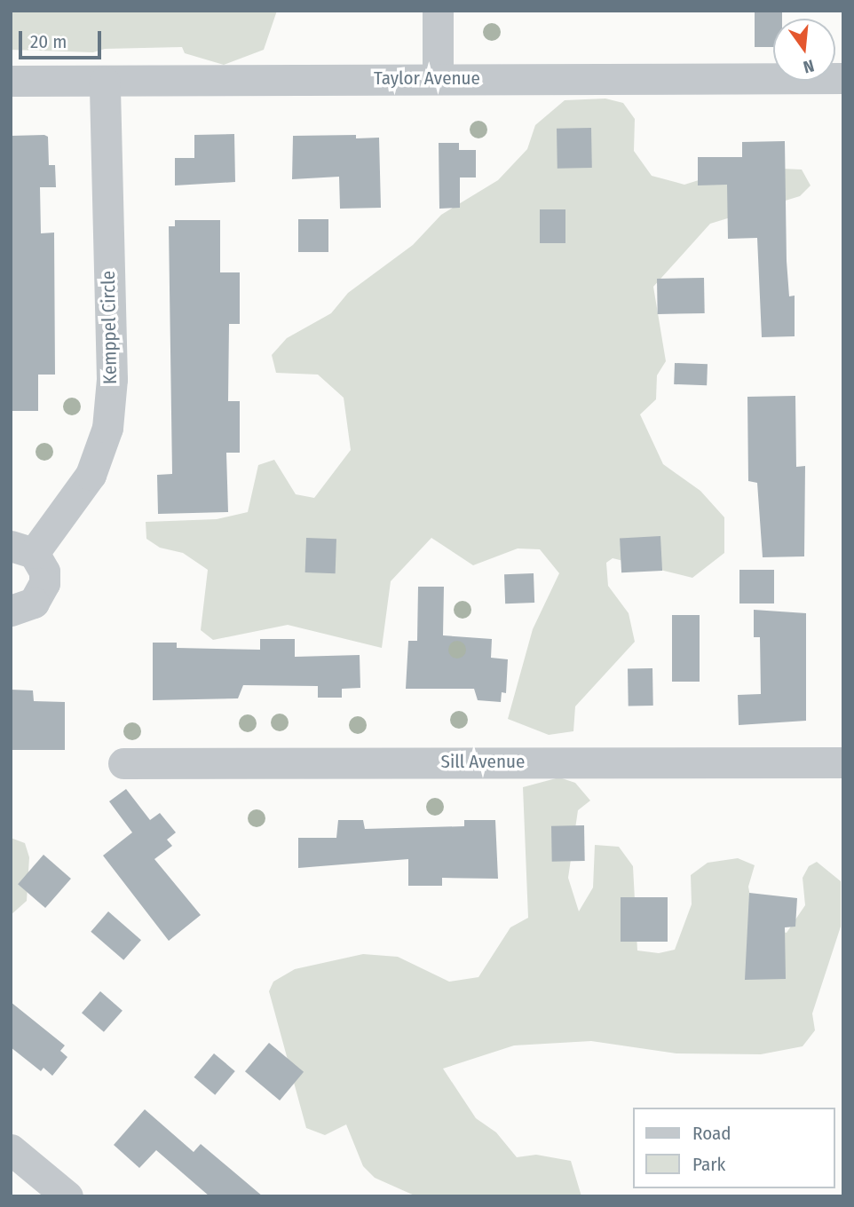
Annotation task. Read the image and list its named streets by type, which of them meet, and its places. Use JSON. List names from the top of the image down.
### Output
{
  "streets": {
    "street": ["Taylor Avenue", "Kemppel Circle", "Sill Avenue"]
  },
  "crossings": [
    ["Taylor Avenue", "Kemppel Circle"]
  ],
  "legend": ["Road", "Park"],
  "scale_bar": "20 m",
  "north": "bottom"
}
